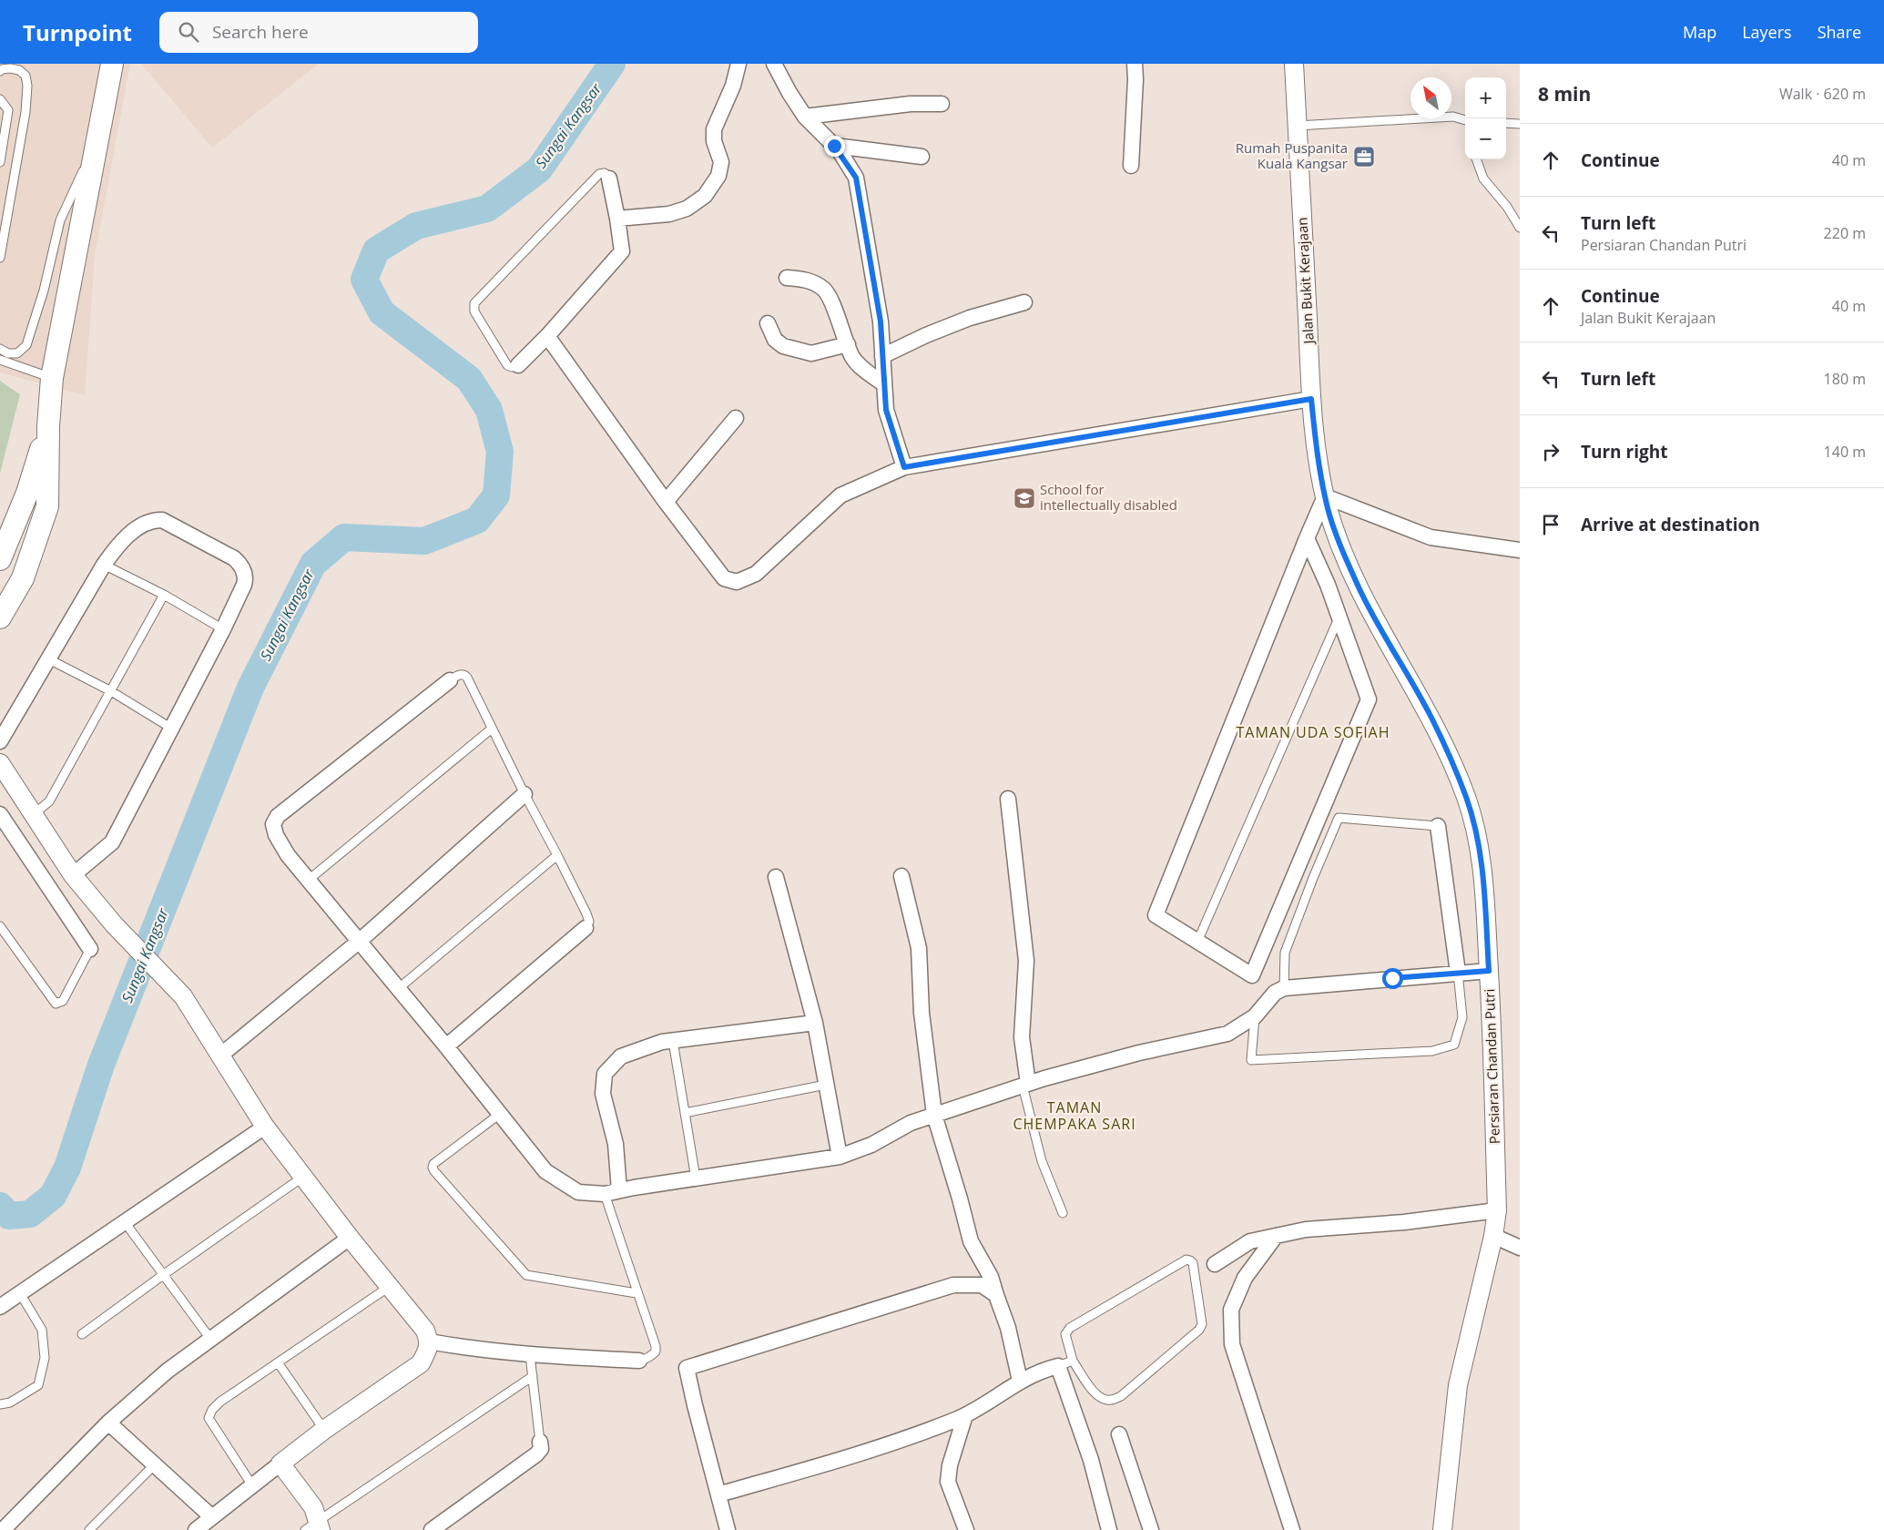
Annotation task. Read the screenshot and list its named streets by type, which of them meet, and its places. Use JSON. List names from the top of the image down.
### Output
{
  "streets": {
    "street": ["Jalan Bukit Kerajaan", "Persiaran Chandan Putri"]
  },
  "crossings": [
    ["Jalan Bukit Kerajaan", "Persiaran Chandan Putri"]
  ],
  "districts": ["TAMAN UDA SOFIAH", "TAMAN CHEMPAKA SARI"],
  "water": ["Sungai Kangsar"],
  "places": {
    "office": ["Rumah Puspanita Kuala Kangsar"],
    "school or university": ["School for intellectually disabled"]
  },
  "north": "top left",
  "page": {
    "header": "Turnpoint",
    "search": "Search here",
    "nav": ["Map", "Layers", "Share"],
    "heading": ["8 min", "Walk · 620 m"],
    "map_buttons": ["+", "−"],
    "list": [
      ["Continue", "40 m"],
      ["Turn left", "Persiaran Chandan Putri", "220 m"],
      ["Continue", "Jalan Bukit Kerajaan", "40 m"],
      ["Turn left", "180 m"],
      ["Turn right", "140 m"],
      "Arrive at destination"
    ]
  }
}
